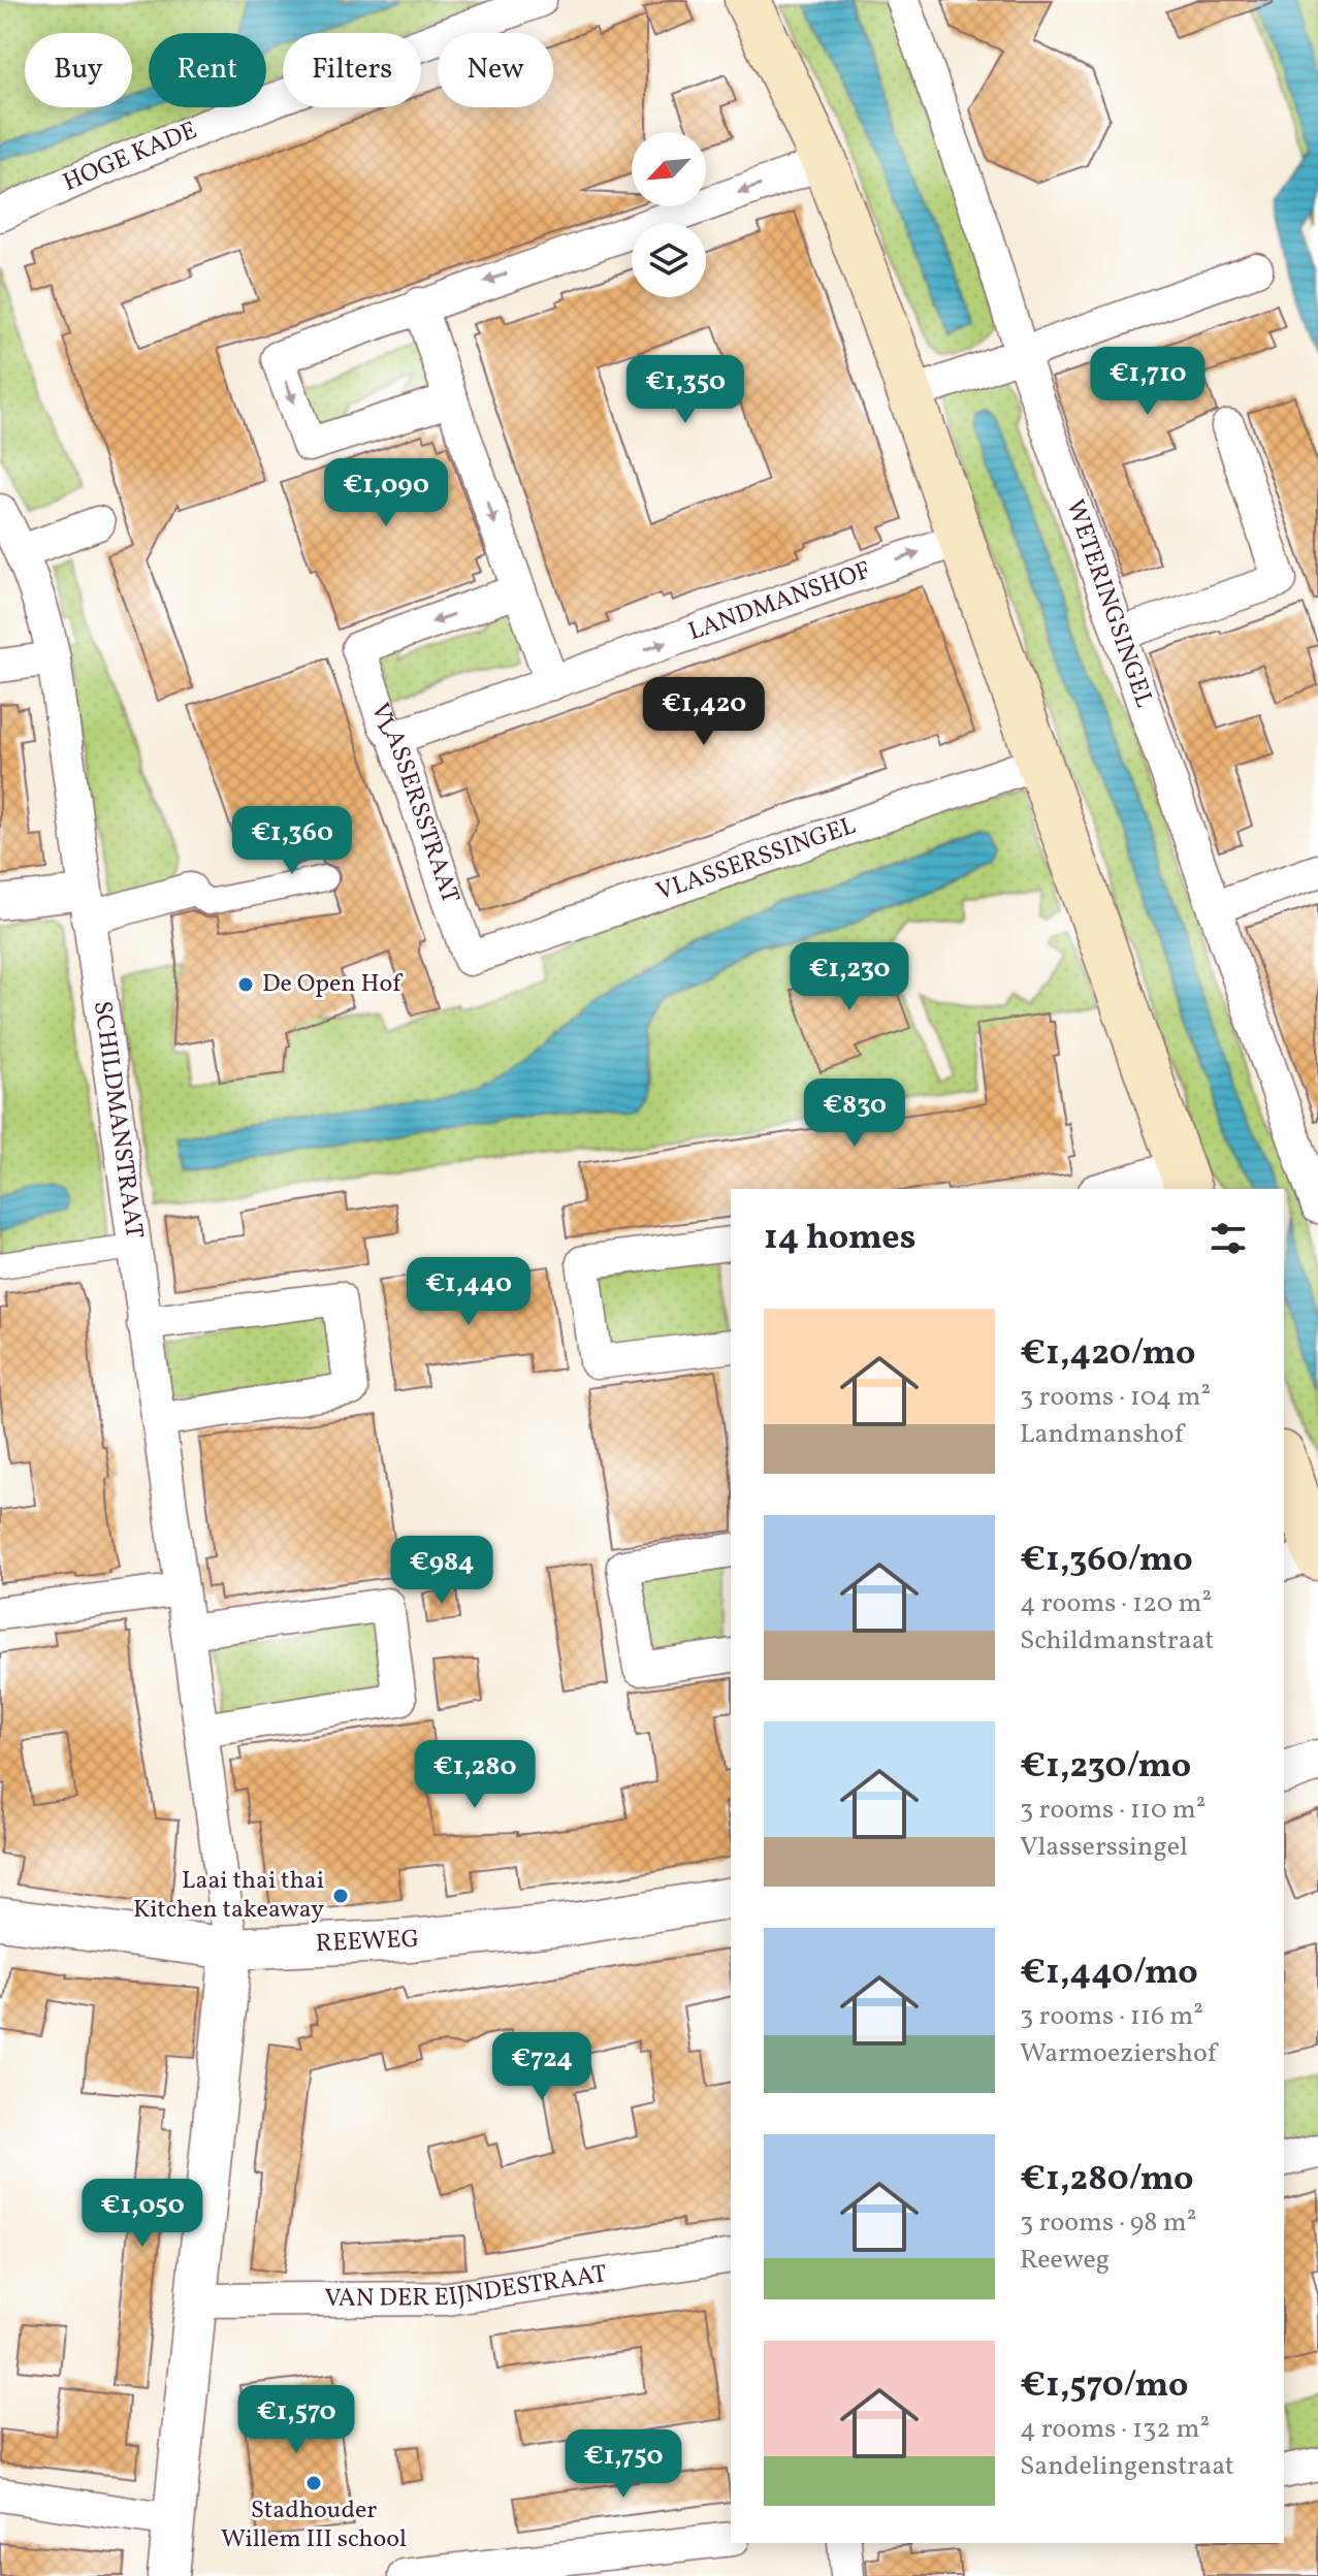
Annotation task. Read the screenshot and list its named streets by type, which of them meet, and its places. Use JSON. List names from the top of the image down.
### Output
{
  "streets": {
    "street": [
      "HOGE KADE",
      "LANDMANSHOF",
      "WETERINGSINGEL",
      "VLASSERSSTRAAT",
      "VLASSERSSINGEL",
      "SCHILDMANSTRAAT",
      "REEWEG",
      "VAN DER EIJNDESTRAAT"
    ]
  },
  "crossings": [
    ["LANDMANSHOF", "VLASSERSSTRAAT"],
    ["VLASSERSSTRAAT", "VLASSERSSINGEL"],
    ["SCHILDMANSTRAAT", "REEWEG"]
  ],
  "one_way": ["LANDMANSHOF"],
  "places": ["De Open Hof", "Laai thai thai Kitchen takeaway", "Stadhouder Willem III school"],
  "north": "bottom left",
  "page": {
    "chip": [
      "Buy",
      "Rent",
      "Filters",
      "New"
    ],
    "price": [
      "€1,710",
      "€1,350",
      "€1,090",
      "€1,420",
      "€1,360",
      "€1,230",
      "€830",
      "€1,440",
      "€984",
      "€1,280",
      "€724",
      "€1,050",
      "€1,570",
      "€1,750"
    ],
    "heading": "14 homes",
    "list": [
      {
        "name": "€1,420/mo",
        "note": "3 rooms · 104 m² · Landmanshof"
      },
      {
        "name": "€1,360/mo",
        "note": "4 rooms · 120 m² · Schildmanstraat"
      },
      {
        "name": "€1,230/mo",
        "note": "3 rooms · 110 m² · Vlasserssingel"
      },
      {
        "name": "€1,440/mo",
        "note": "3 rooms · 116 m² · Warmoeziershof"
      },
      {
        "name": "€1,280/mo",
        "note": "3 rooms · 98 m² · Reeweg"
      },
      {
        "name": "€1,570/mo",
        "note": "4 rooms · 132 m² · Sandelingenstraat"
      }
    ]
  }
}
